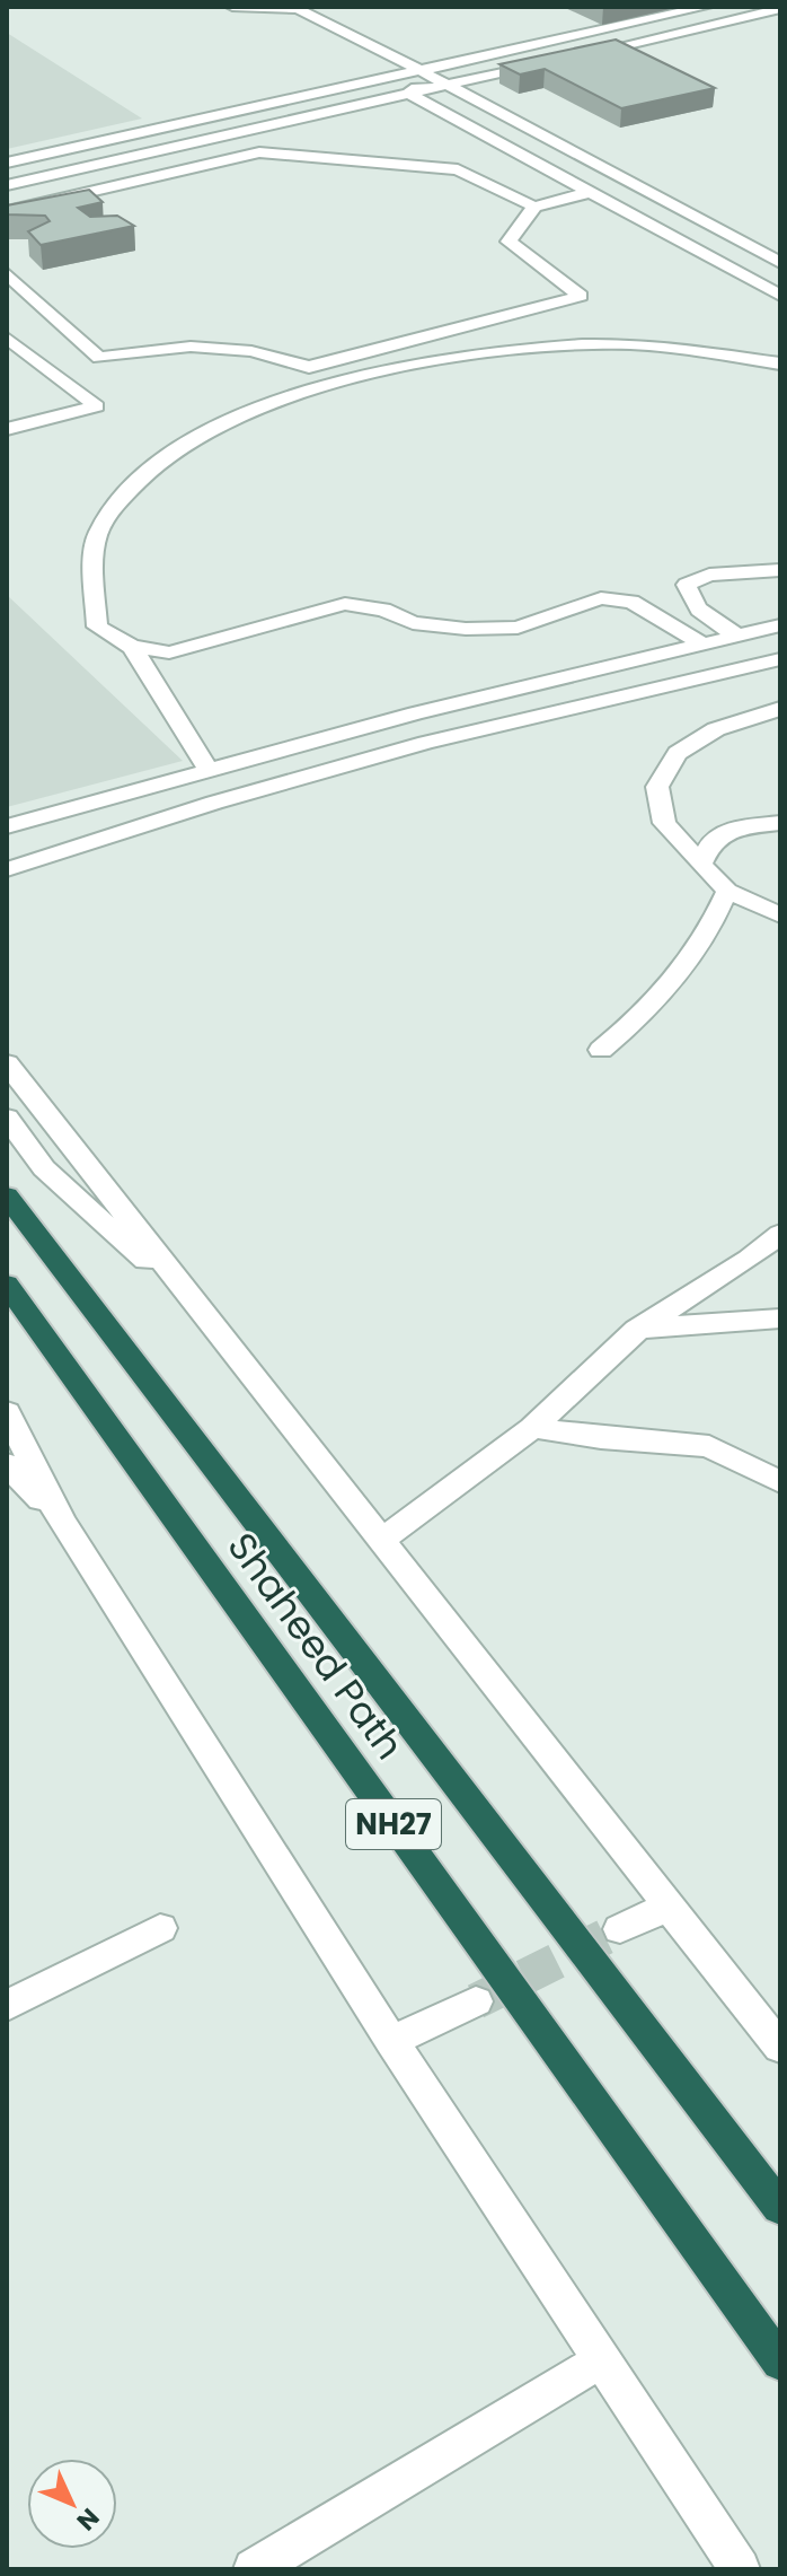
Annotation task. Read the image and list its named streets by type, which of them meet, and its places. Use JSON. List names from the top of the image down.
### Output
{
  "streets": {
    "highway": ["Shaheed Path", "NH27"]
  },
  "north": "bottom right"
}
